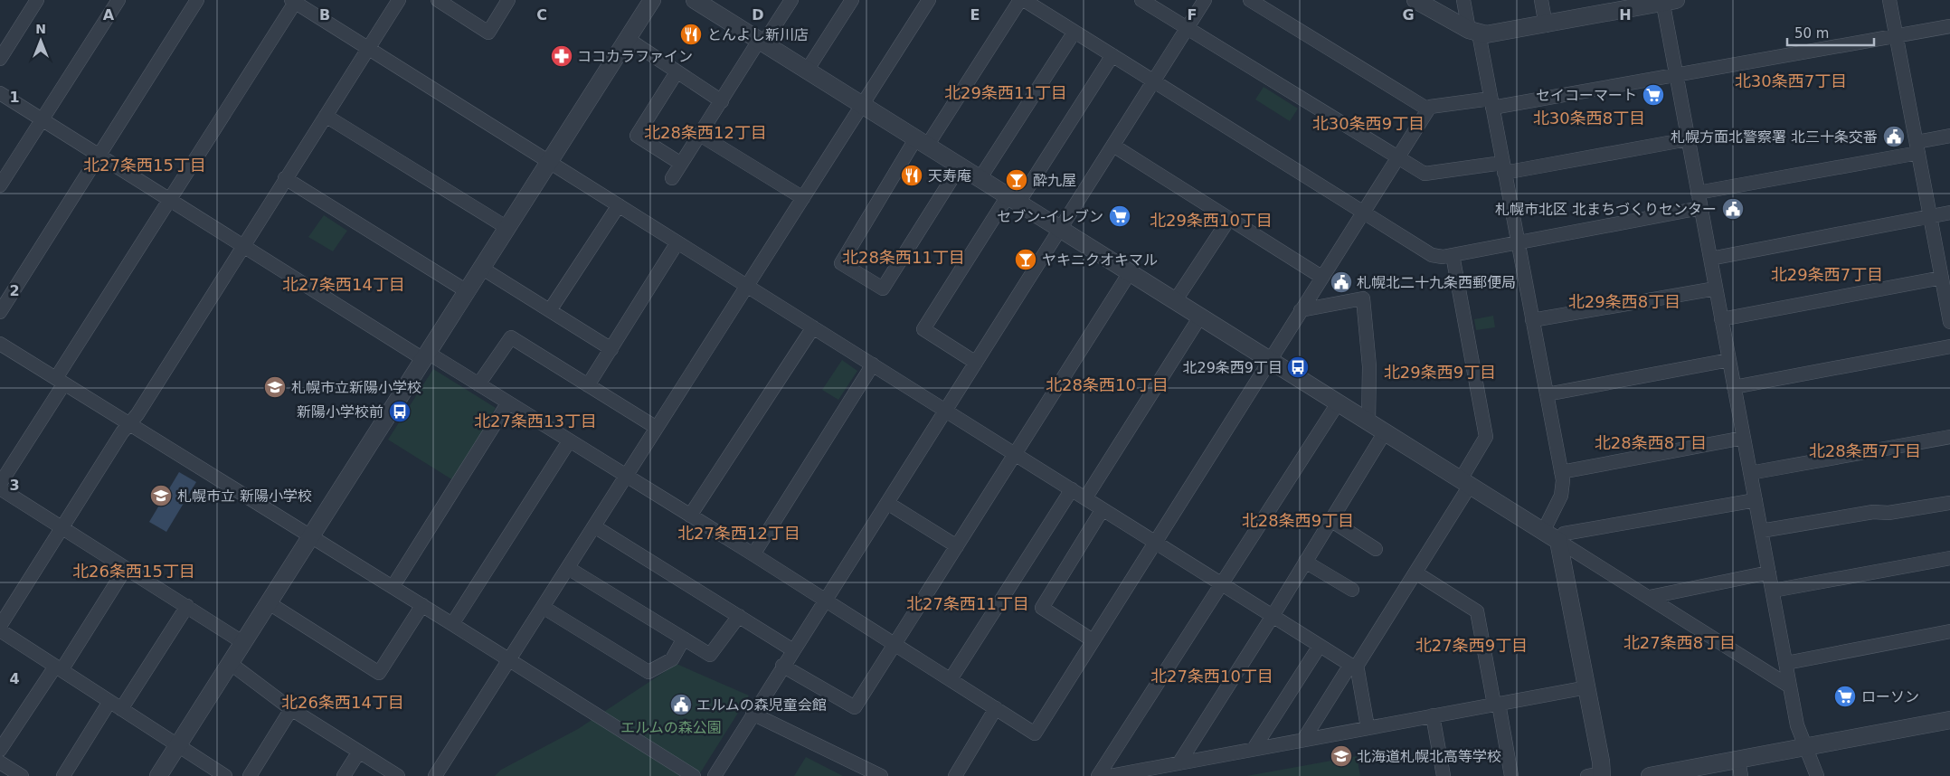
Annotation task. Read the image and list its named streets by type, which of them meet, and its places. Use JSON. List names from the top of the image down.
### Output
{
  "districts": [
    "北30条西7丁目",
    "北29条西11丁目",
    "北30条西8丁目",
    "北30条西9丁目",
    "北28条西12丁目",
    "北27条西15丁目",
    "北29条西10丁目",
    "北28条西11丁目",
    "北29条西7丁目",
    "北27条西14丁目",
    "北29条西8丁目",
    "北29条西9丁目",
    "北28条西10丁目",
    "北27条西13丁目",
    "北28条西8丁目",
    "北28条西7丁目",
    "北28条西9丁目",
    "北27条西12丁目",
    "北26条西15丁目",
    "北27条西11丁目",
    "北27条西8丁目",
    "北27条西9丁目",
    "北27条西10丁目",
    "北26条西14丁目"
  ],
  "parks": ["エルムの森公園"],
  "places": {
    "restaurant": ["とんよし新川店", "天寿庵"],
    "pharmacy": ["ココカラファイン"],
    "supermarket": ["セイコーマート", "セブン-イレブン", "ローソン"],
    "public building": [
      "札幌方面北警察署 北三十条交番",
      "札幌市北区 北まちづくりセンター",
      "札幌北二十九条西郵便局",
      "エルムの森児童会館"
    ],
    "bar": ["酔九屋", "ヤキニクオキマル"],
    "bus stop": ["北29条西9丁目", "新陽小学校前"],
    "school or university": ["札幌市立新陽小学校", "札幌市立 新陽小学校", "北海道札幌北高等学校"]
  },
  "scale_bar": "50 m",
  "north": "top",
  "grid": {
    "columns": [
      "A",
      "B",
      "C",
      "D",
      "E",
      "F",
      "G",
      "H"
    ],
    "rows": [
      "1",
      "2",
      "3",
      "4"
    ]
  }
}
